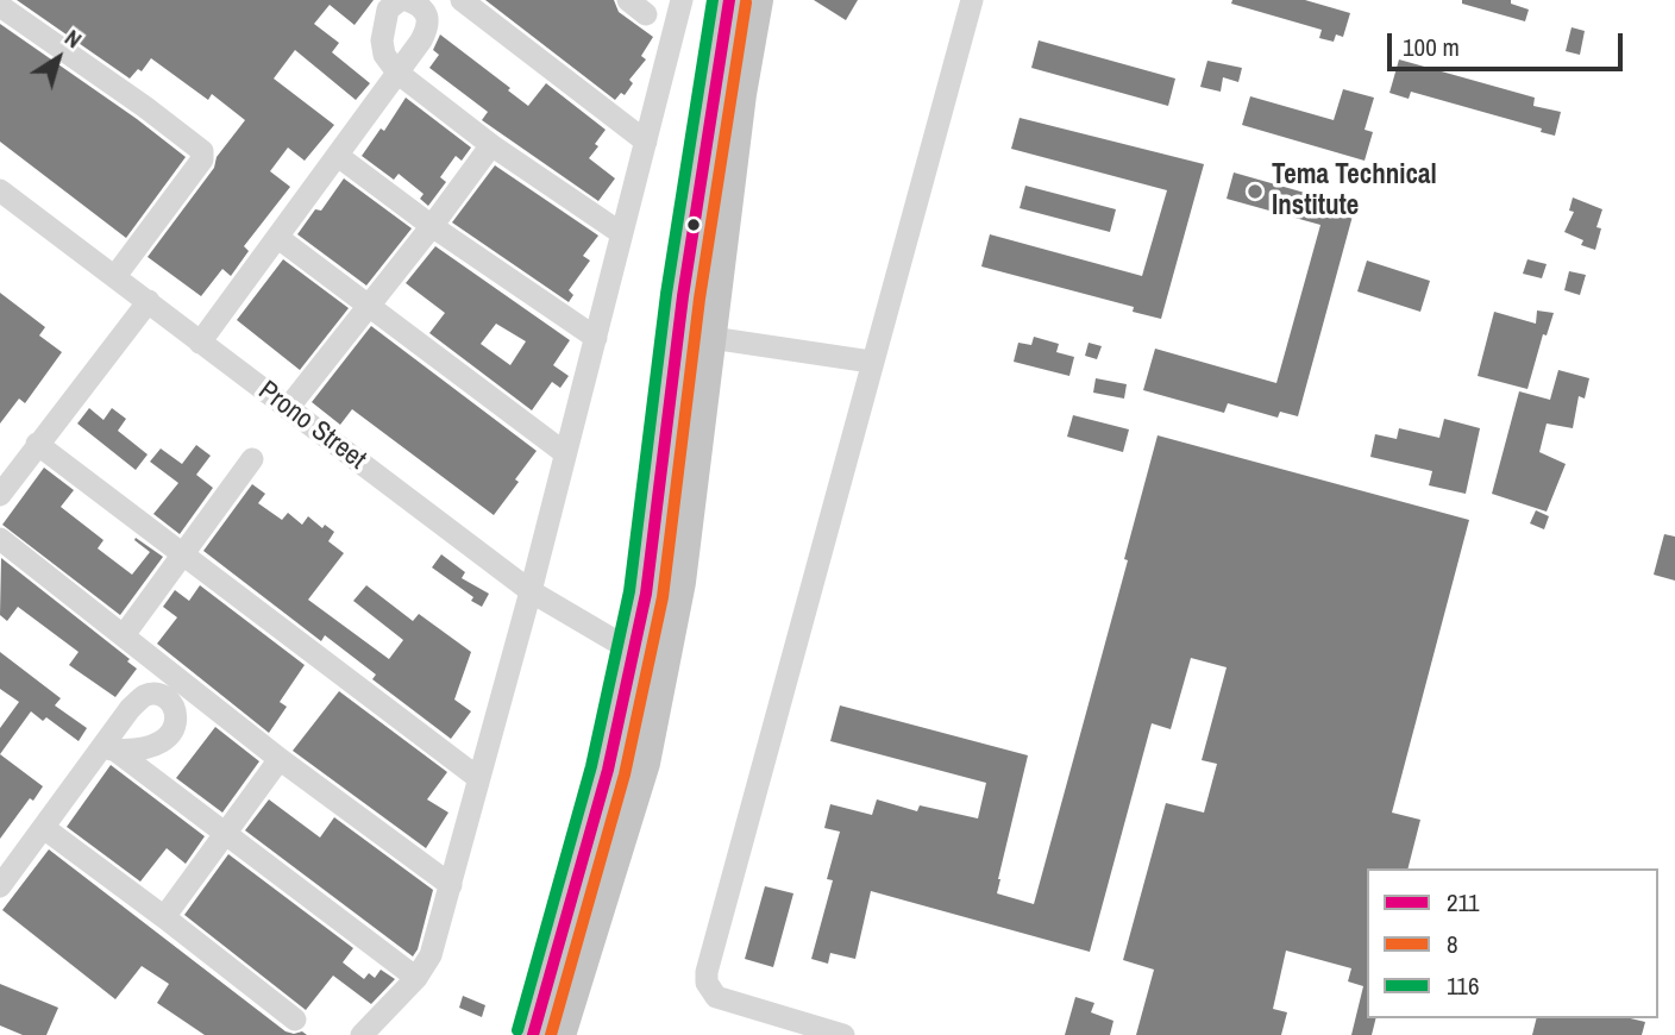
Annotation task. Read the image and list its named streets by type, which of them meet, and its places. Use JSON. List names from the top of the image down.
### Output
{
  "streets": {
    "street": ["Prono Street"]
  },
  "places": ["Tema Technical Institute"],
  "lines": ["transit line 211", "transit line 116", "transit line 8"],
  "legend": ["211", "8", "116"],
  "scale_bar": "100 m",
  "north": "top right"
}
